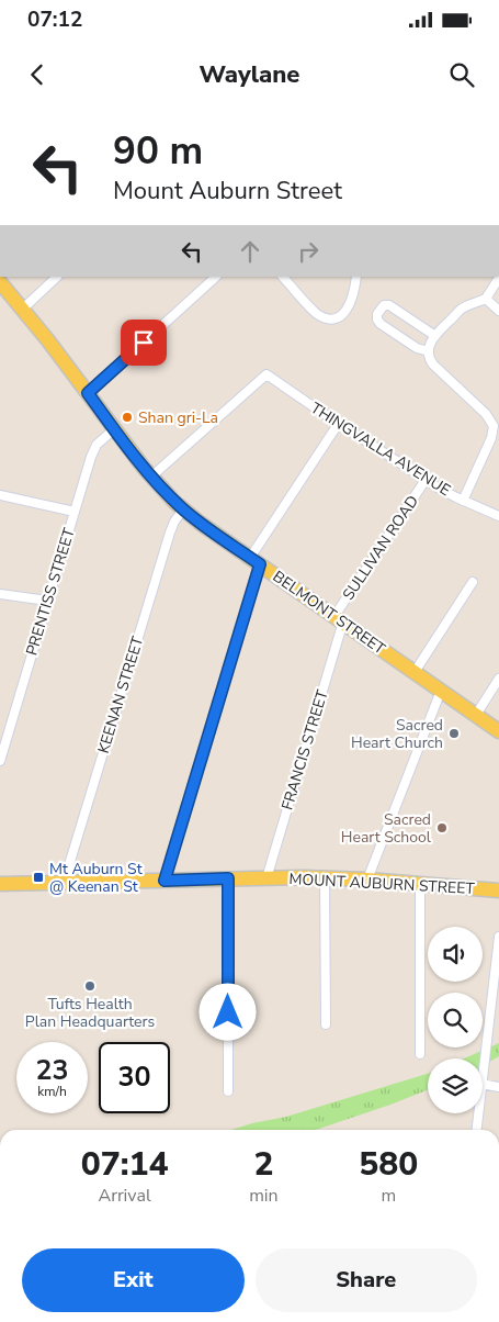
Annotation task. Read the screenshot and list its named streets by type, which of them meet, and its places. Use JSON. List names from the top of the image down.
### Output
{
  "streets": {
    "main road": ["BELMONT STREET", "MOUNT AUBURN STREET"],
    "street": [
      "THINGVALLA AVENUE",
      "SULLIVAN ROAD",
      "PRENTISS STREET",
      "KEENAN STREET",
      "FRANCIS STREET"
    ]
  },
  "crossings": [
    ["THINGVALLA AVENUE", "SULLIVAN ROAD"],
    ["THINGVALLA AVENUE", "BELMONT STREET"],
    ["SULLIVAN ROAD", "BELMONT STREET"],
    ["SULLIVAN ROAD", "FRANCIS STREET"],
    ["PRENTISS STREET", "BELMONT STREET"],
    ["BELMONT STREET", "KEENAN STREET"],
    ["BELMONT STREET", "FRANCIS STREET"],
    ["KEENAN STREET", "MOUNT AUBURN STREET"],
    ["FRANCIS STREET", "MOUNT AUBURN STREET"]
  ],
  "places": {
    "other": [
      "Shan gri-La",
      "Sacred Heart Church",
      "Sacred Heart School",
      "Tufts Health Plan Headquarters"
    ],
    "transit": ["Mt Auburn St @ Keenan St"]
  },
  "page": {
    "status": "07:12",
    "header": "Waylane",
    "turn": ["90 m", "Mount Auburn Street"],
    "speed": "23 km/h",
    "limit": "30",
    "eta": [
      "07:14",
      "Arrival",
      "2",
      "min",
      "580",
      "m"
    ],
    "buttons": ["Exit", "Share"]
  }
}
